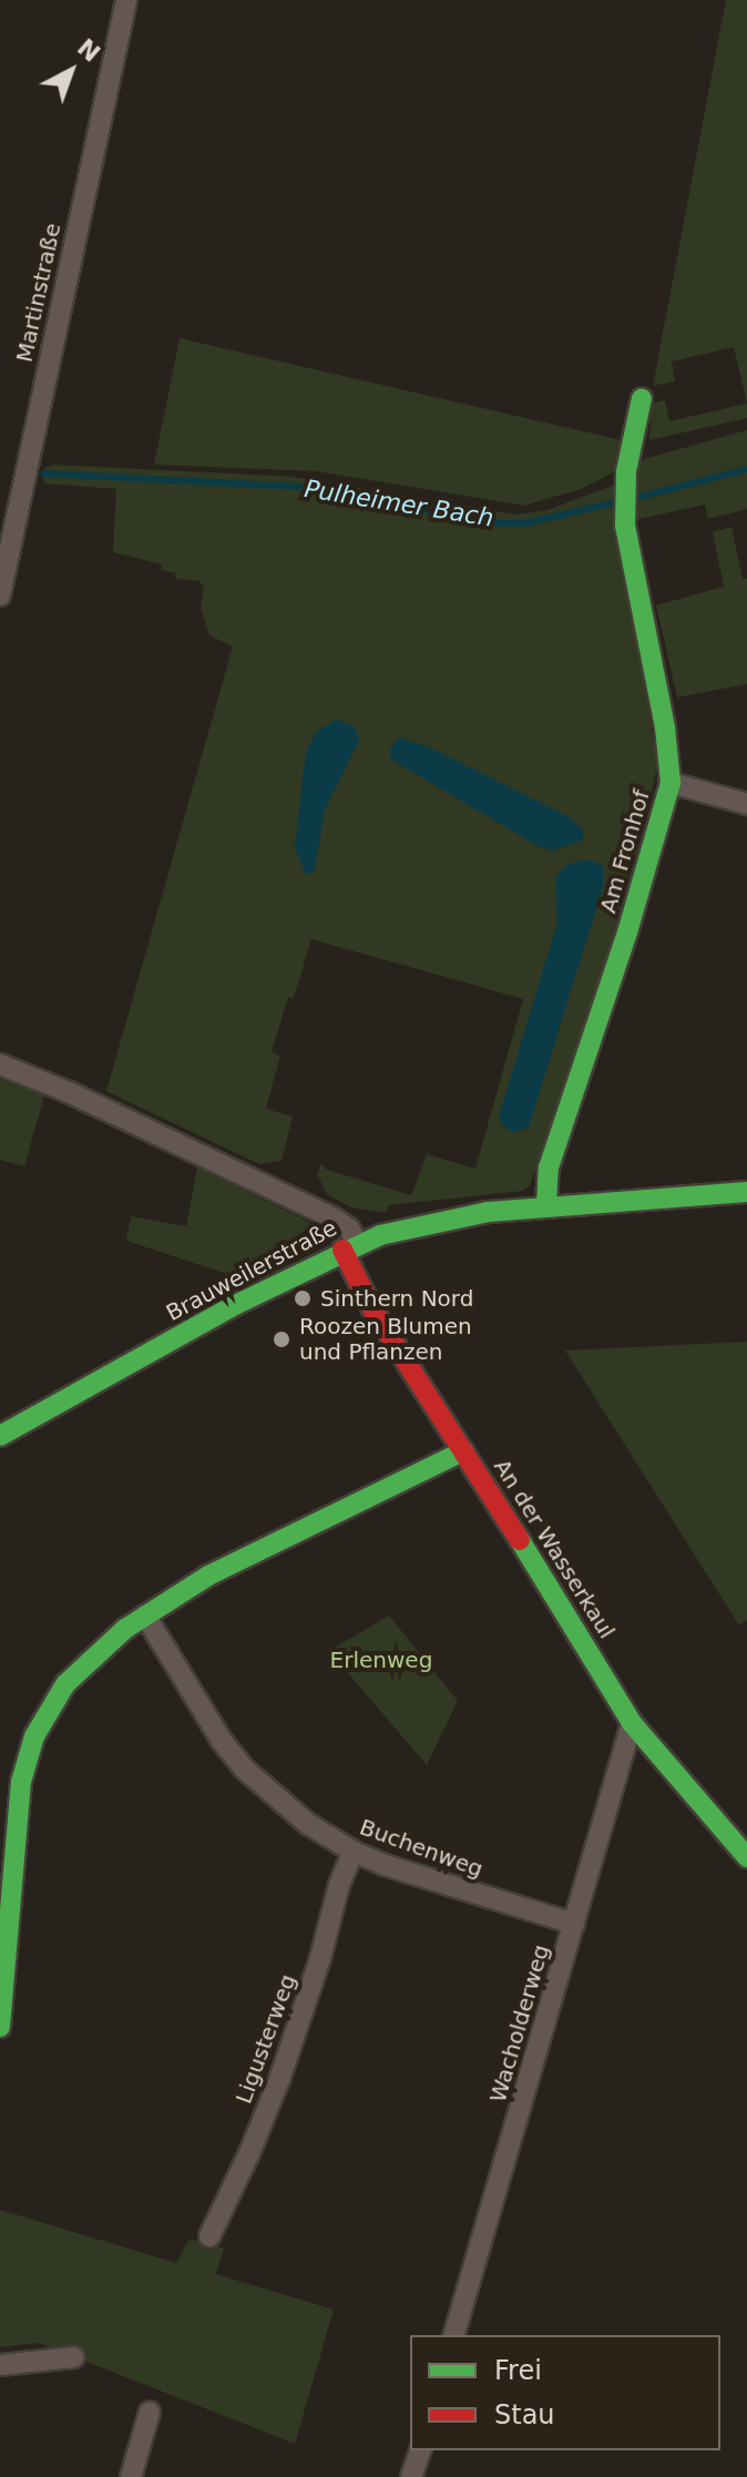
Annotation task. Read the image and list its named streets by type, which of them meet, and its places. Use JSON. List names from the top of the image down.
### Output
{
  "streets": {
    "street": [
      "Martinstraße",
      "Am Fronhof",
      "Brauweilerstraße",
      "An der Wasserkaul",
      "Buchenweg",
      "Wacholderweg",
      "Ligusterweg"
    ]
  },
  "crossings": [
    ["Am Fronhof", "Brauweilerstraße"],
    ["Brauweilerstraße", "An der Wasserkaul"],
    ["An der Wasserkaul", "Wacholderweg"],
    ["Buchenweg", "Wacholderweg"],
    ["Buchenweg", "Ligusterweg"]
  ],
  "water": ["Pulheimer Bach"],
  "parks": ["Erlenweg"],
  "places": ["Sinthern Nord", "Roozen Blumen und Pflanzen"],
  "legend": ["Frei", "Stau"],
  "north": "top right"
}
